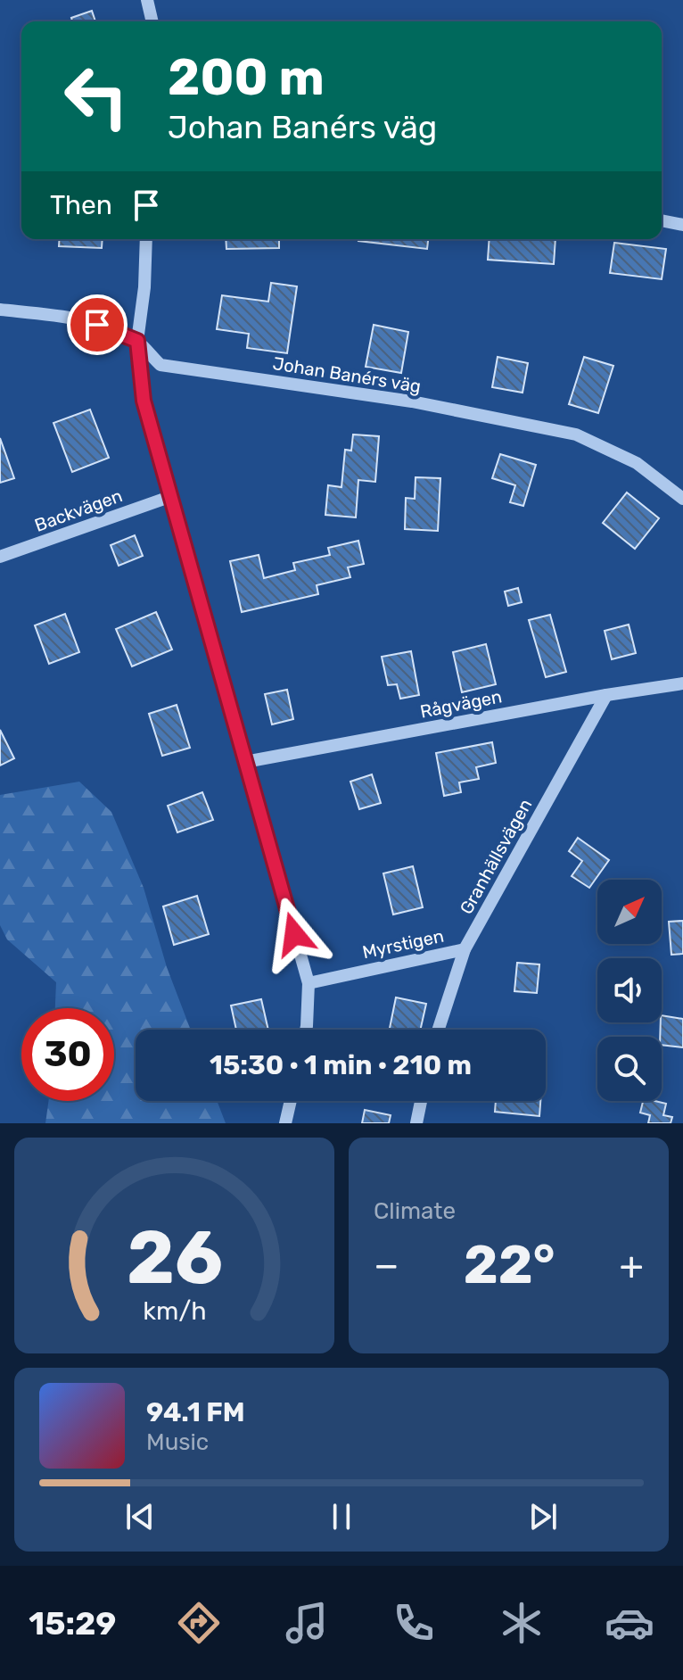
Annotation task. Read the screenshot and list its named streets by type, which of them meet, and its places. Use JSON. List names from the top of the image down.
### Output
{
  "streets": {
    "street": [
      "Johan Banérs väg",
      "Backvägen",
      "Rågvägen",
      "Granhällsvägen",
      "Myrstigen"
    ]
  },
  "crossings": [
    ["Rågvägen", "Granhällsvägen"],
    ["Granhällsvägen", "Myrstigen"]
  ],
  "north": "top right",
  "page": {
    "turn": ["200 m", "Johan Banérs väg"],
    "then": "Then",
    "limit": "30",
    "trip": "15:30 · 1 min · 210 m",
    "tile": "Climate",
    "heat": ["−", "22°", "+"],
    "song": ["94.1 FM", "Music"],
    "tabs": "15:29",
    "gauge": ["26", "km/h"]
  }
}
